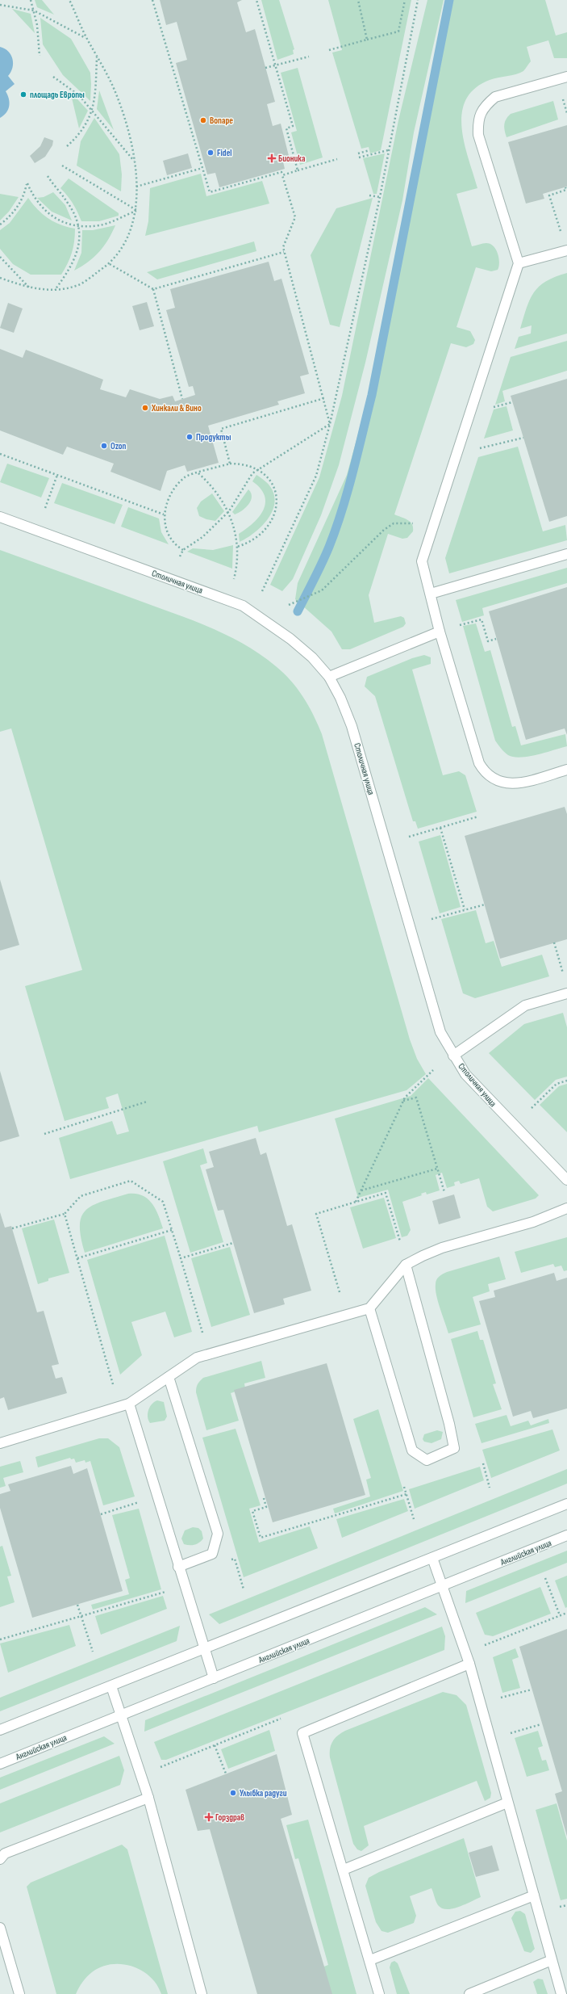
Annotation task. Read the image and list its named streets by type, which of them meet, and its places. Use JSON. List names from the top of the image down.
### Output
{
  "streets": {
    "street": ["Столичная улица", "Английская улица"]
  },
  "places": {
    "other": [
      "площадь Европы",
      "Bonape",
      "Fidel",
      "Хинкали & Вино",
      "Продукты",
      "Ozon",
      "Улыбка радуги"
    ],
    "health": ["Бионика", "Горздрав"]
  }
}
